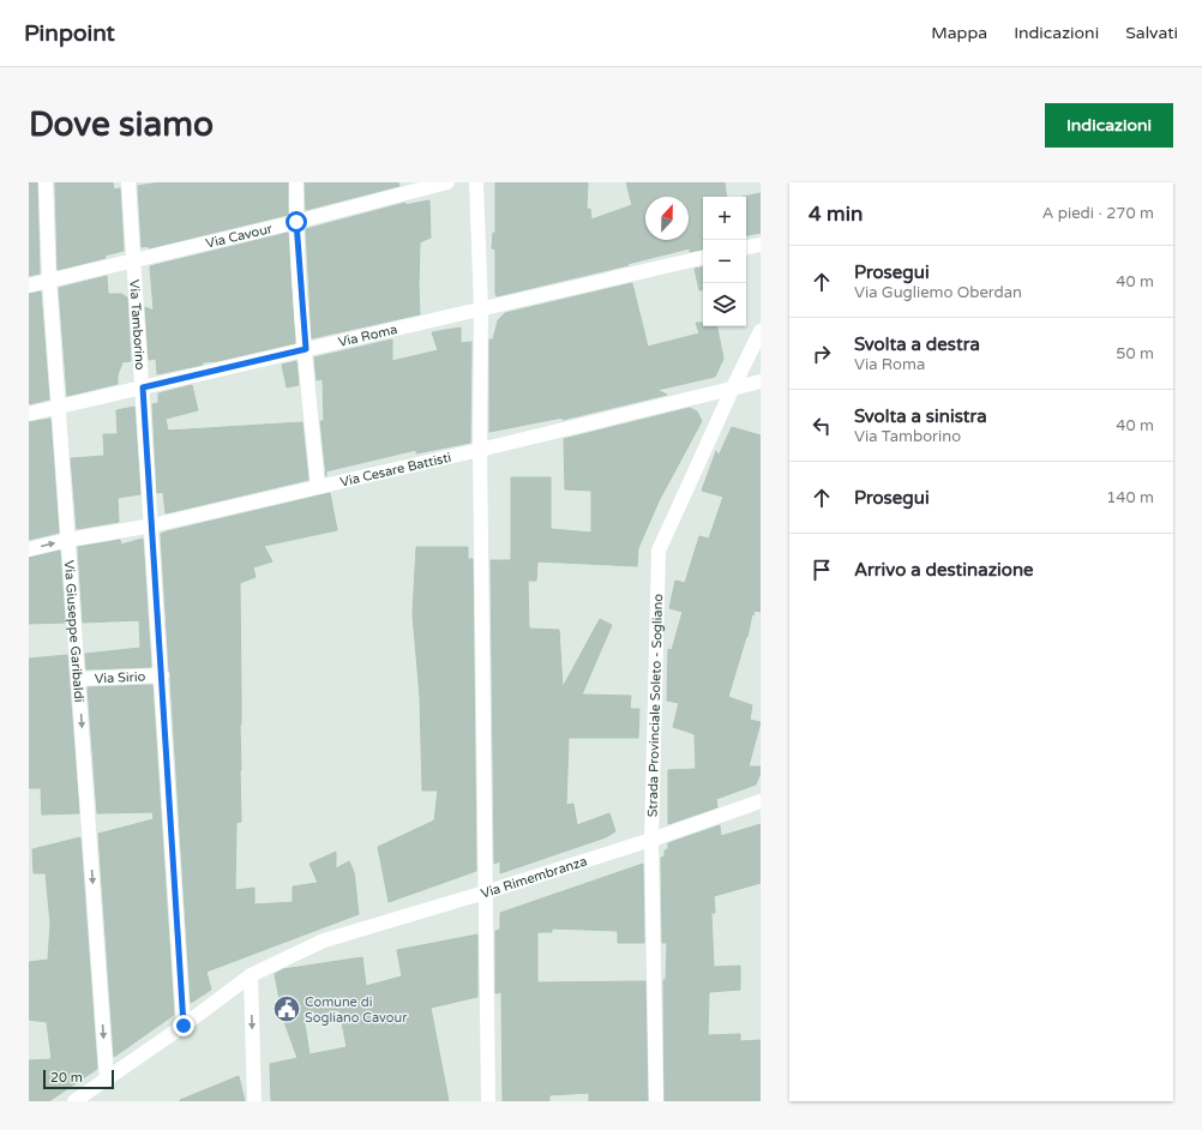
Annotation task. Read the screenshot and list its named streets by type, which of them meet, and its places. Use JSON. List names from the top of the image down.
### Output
{
  "streets": {
    "street": [
      "Via Cavour",
      "Via Tamborino",
      "Via Roma",
      "Via Cesare Battisti",
      "Via Giuseppe Garibaldi",
      "Via Sirio",
      "Strada Provinciale Soleto - Sogliano",
      "Via Rimembranza"
    ]
  },
  "crossings": [
    ["Via Cavour", "Via Tamborino"],
    ["Via Cavour", "Via Giuseppe Garibaldi"],
    ["Via Tamborino", "Via Roma"],
    ["Via Tamborino", "Via Cesare Battisti"],
    ["Via Tamborino", "Via Sirio"],
    ["Via Tamborino", "Via Rimembranza"],
    ["Via Roma", "Via Giuseppe Garibaldi"],
    ["Via Cesare Battisti", "Via Giuseppe Garibaldi"],
    ["Via Cesare Battisti", "Strada Provinciale Soleto - Sogliano"],
    ["Via Giuseppe Garibaldi", "Via Sirio"],
    ["Via Giuseppe Garibaldi", "Via Rimembranza"],
    ["Strada Provinciale Soleto - Sogliano", "Via Rimembranza"]
  ],
  "one_way": ["Via Giuseppe Garibaldi"],
  "places": {
    "public building": ["Comune di Sogliano Cavour"]
  },
  "scale_bar": "20 m",
  "north": "top",
  "page": {
    "header": "Pinpoint",
    "nav": ["Mappa", "Indicazioni", "Salvati"],
    "buttons": "Indicazioni",
    "title": "Dove siamo",
    "heading": ["4 min", "A piedi · 270 m"],
    "map_buttons": ["+", "−"],
    "list": [
      ["Prosegui", "Via Gugliemo Oberdan", "40 m"],
      ["Svolta a destra", "Via Roma", "50 m"],
      ["Svolta a sinistra", "Via Tamborino", "40 m"],
      ["Prosegui", "140 m"],
      "Arrivo a destinazione"
    ],
    "scale": "20 m"
  }
}
